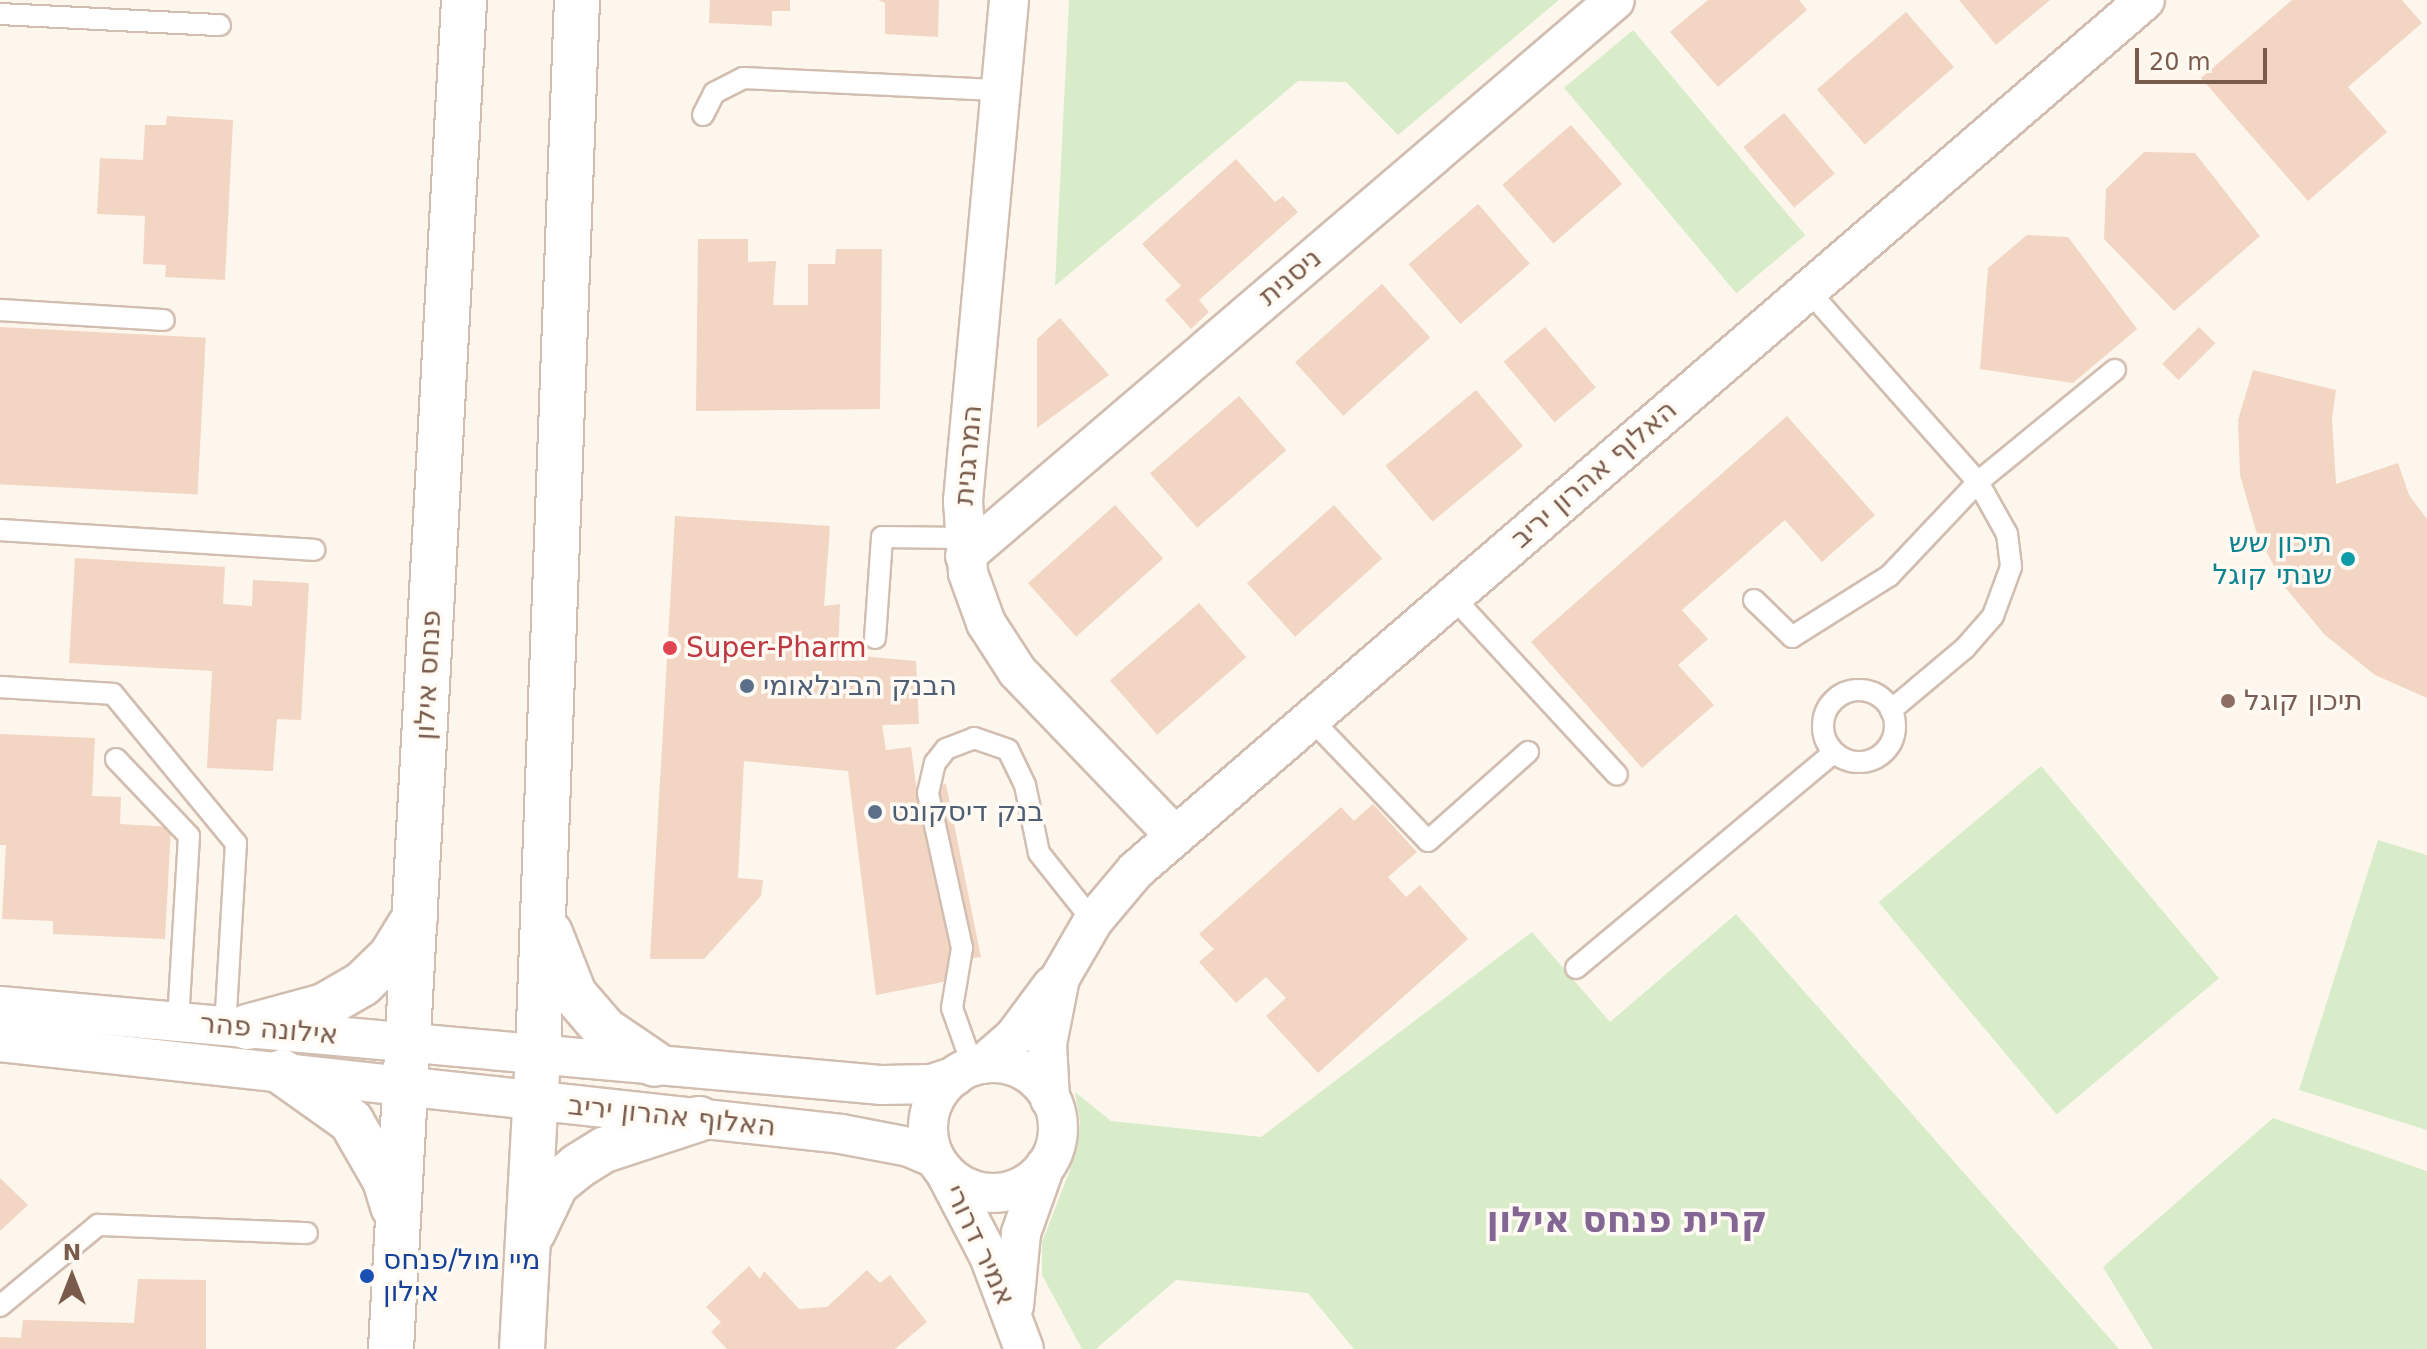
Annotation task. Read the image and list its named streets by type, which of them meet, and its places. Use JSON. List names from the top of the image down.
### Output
{
  "streets": {
    "street": [
      "ניסנית",
      "המרגנית",
      "האלוף אהרון יריב",
      "פנחס אילון",
      "אילונה פהר",
      "אמיר דרורי"
    ]
  },
  "crossings": [
    ["ניסנית", "המרגנית"],
    ["המרגנית", "האלוף אהרון יריב"],
    ["האלוף אהרון יריב", "פנחס אילון"],
    ["האלוף אהרון יריב", "אילונה פהר"],
    ["האלוף אהרון יריב", "אמיר דרורי"],
    ["פנחס אילון", "אילונה פהר"]
  ],
  "districts": ["קרית פנחס אילון"],
  "places": [
    "תיכון שש שנתי קוגל",
    "Super-Pharm",
    "הבנק הבינלאומי",
    "תיכון קוגל",
    "בנק דיסקונט",
    "מיי מול/פנחס אילון"
  ],
  "scale_bar": "20 m",
  "north": "top"
}
